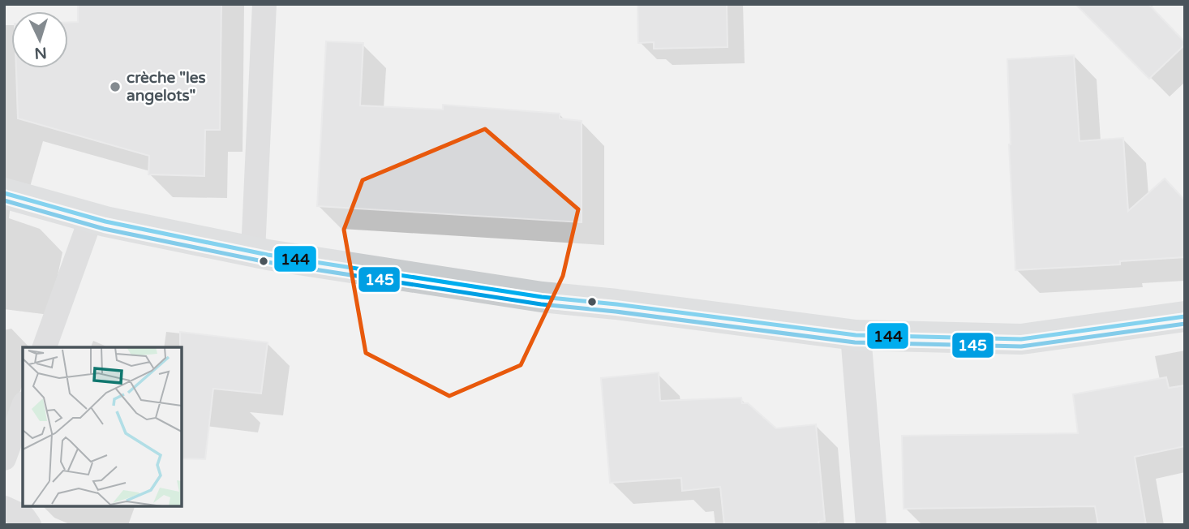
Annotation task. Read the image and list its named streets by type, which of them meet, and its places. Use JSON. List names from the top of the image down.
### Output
{
  "places": ["crèche \"les angelots\""],
  "lines": ["transit line 144", "transit line 145"],
  "north": "bottom"
}
